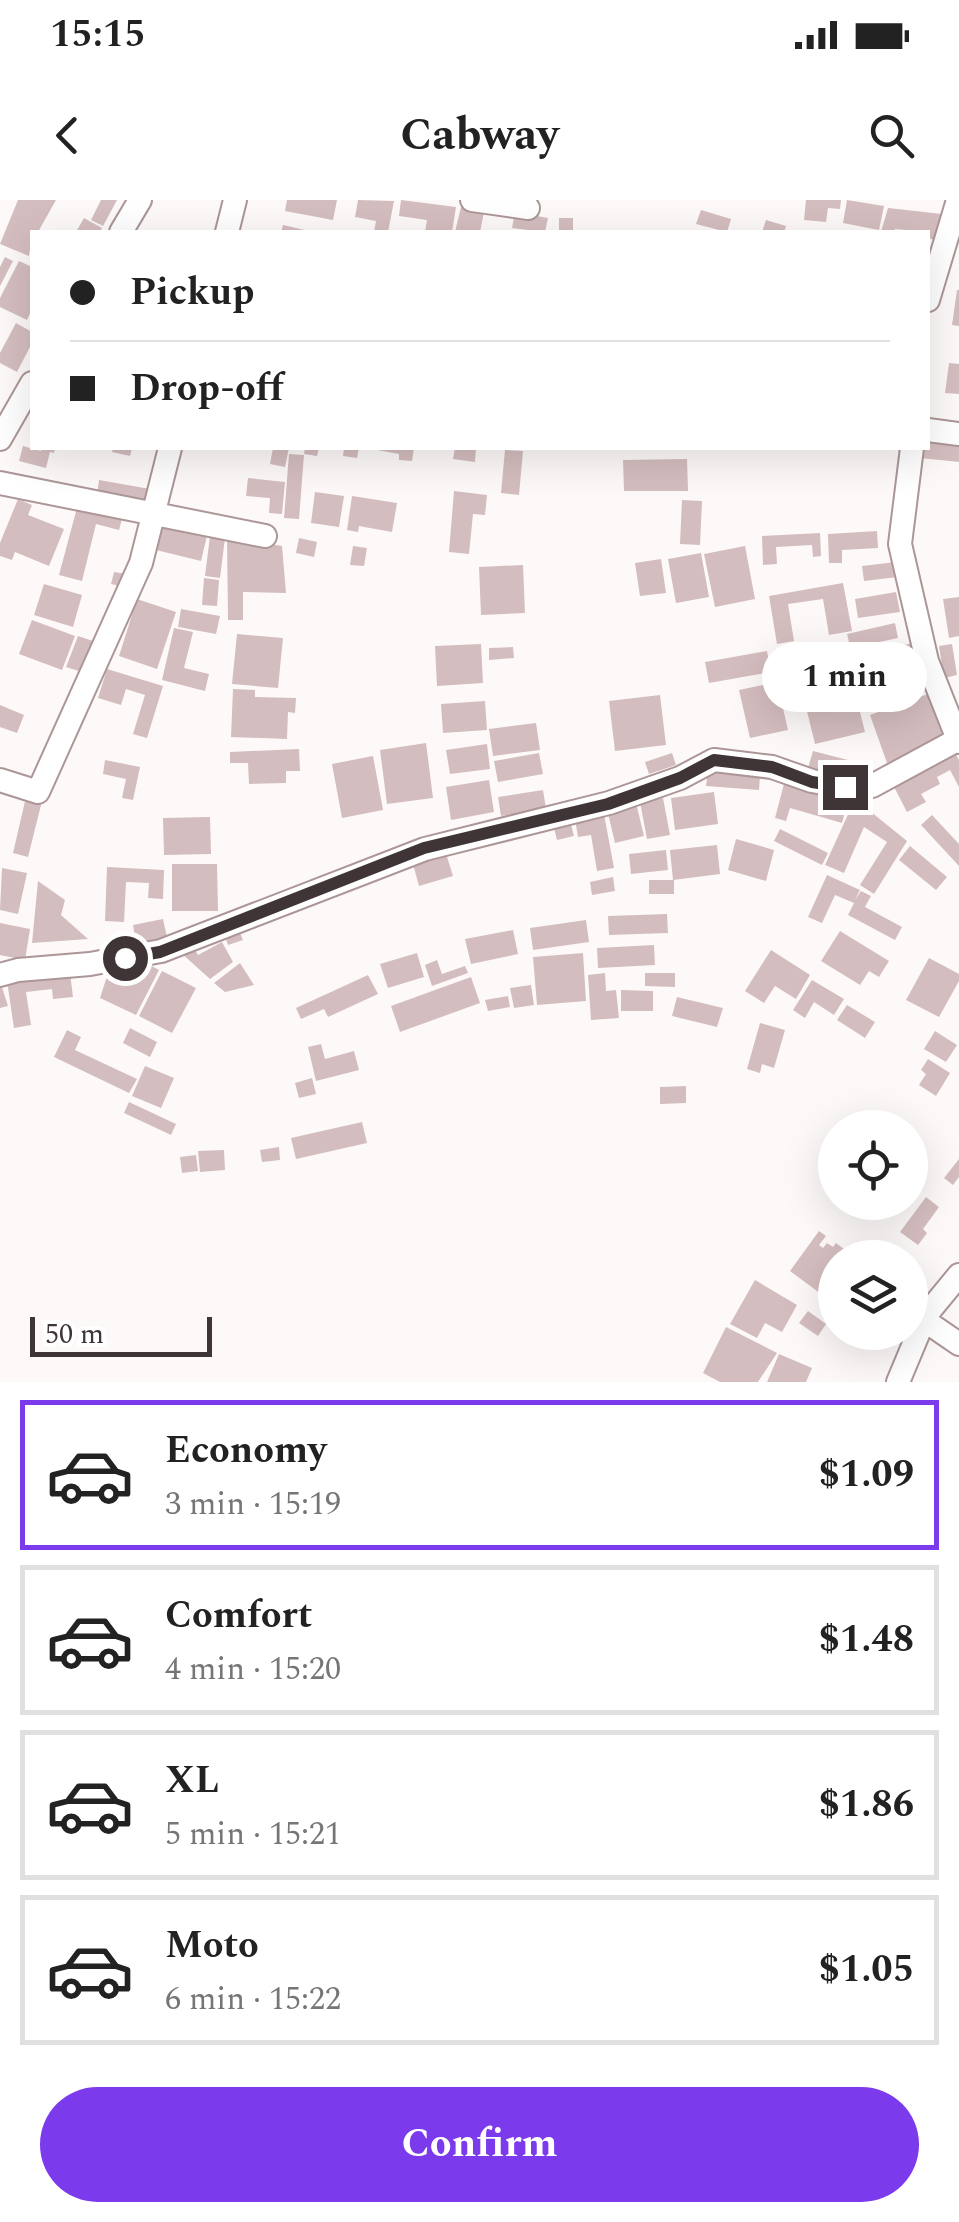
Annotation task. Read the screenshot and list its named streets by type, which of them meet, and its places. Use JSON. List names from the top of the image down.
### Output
{
  "scale_bar": "50 m",
  "page": {
    "status": "15:15",
    "header": "Cabway",
    "banner": ["Pickup", "Drop-off"],
    "bubble": "1 min",
    "scale": "50 m",
    "list": [
      {
        "name": "Economy",
        "note": "3 min · 15:19",
        "value": "$1.09"
      },
      {
        "name": "Comfort",
        "note": "4 min · 15:20",
        "value": "$1.48"
      },
      {
        "name": "XL",
        "note": "5 min · 15:21",
        "value": "$1.86"
      },
      {
        "name": "Moto",
        "note": "6 min · 15:22",
        "value": "$1.05"
      }
    ],
    "buttons": "Confirm"
  }
}
